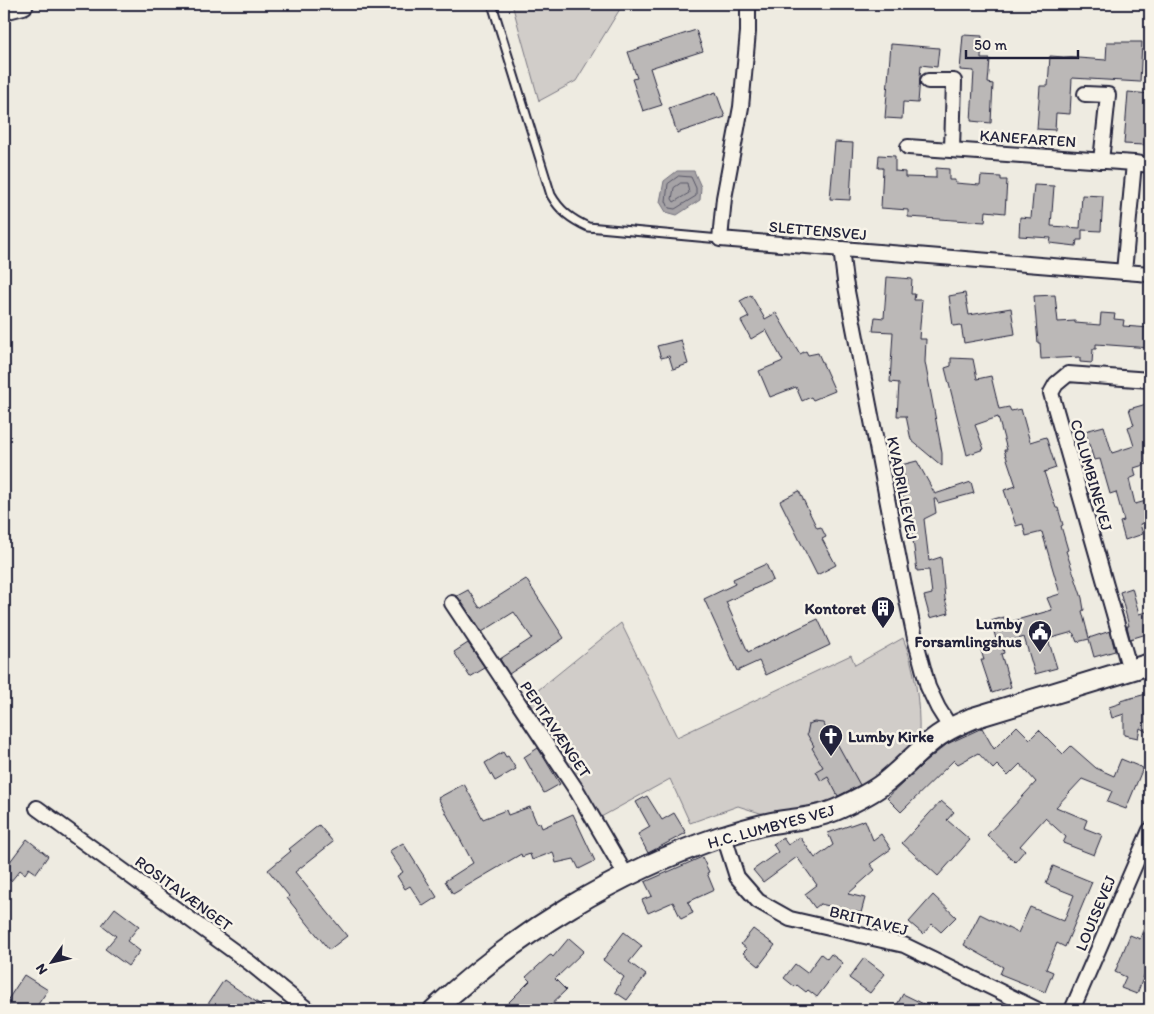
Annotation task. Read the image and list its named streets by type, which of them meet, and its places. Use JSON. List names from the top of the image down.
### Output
{
  "streets": {
    "street": [
      "KANEFARTEN",
      "SLETTENSVEJ",
      "COLUMBINEVEJ",
      "KVADRILLEVEJ",
      "PEPITAVÆNGET",
      "H.C. LUMBYES VEJ",
      "ROSITAVÆNGET",
      "LOUISEVEJ",
      "BRITTAVEJ"
    ]
  },
  "crossings": [
    ["SLETTENSVEJ", "KVADRILLEVEJ"],
    ["COLUMBINEVEJ", "H.C. LUMBYES VEJ"],
    ["KVADRILLEVEJ", "H.C. LUMBYES VEJ"],
    ["PEPITAVÆNGET", "H.C. LUMBYES VEJ"],
    ["H.C. LUMBYES VEJ", "BRITTAVEJ"]
  ],
  "places": {
    "building": ["Kontoret"],
    "public building": ["Lumby Forsamlingshus"],
    "church": ["Lumby Kirke"]
  },
  "scale_bar": "50 m",
  "north": "bottom left"
}
